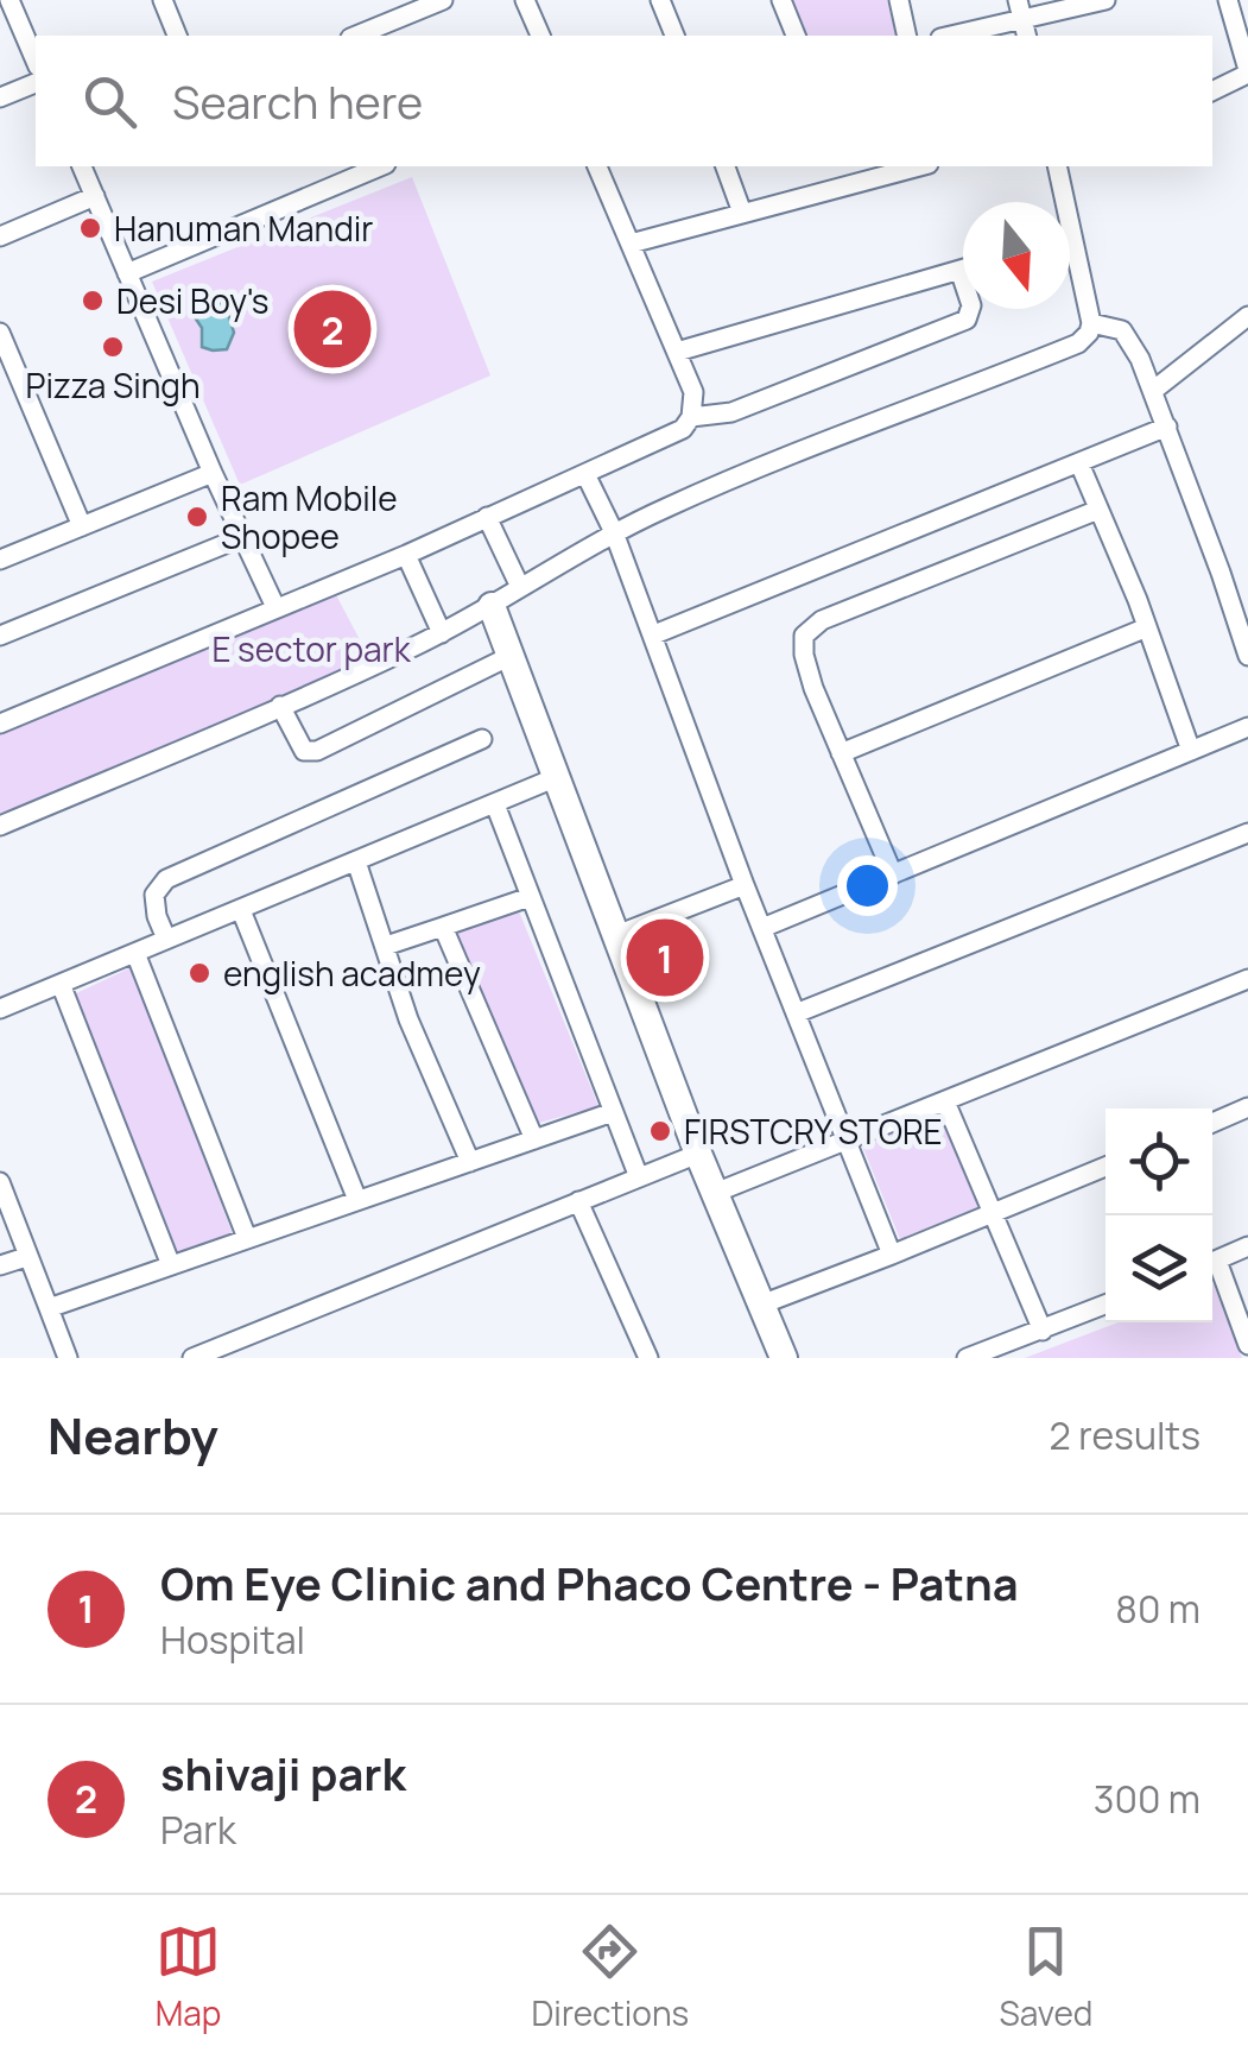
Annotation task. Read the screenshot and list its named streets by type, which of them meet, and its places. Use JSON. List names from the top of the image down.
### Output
{
  "parks": ["E sector park"],
  "places": [
    "Hanuman Mandir",
    "Desi Boy's",
    "Pizza Singh",
    "Ram Mobile Shopee",
    "english acadmey",
    "FIRSTCRY STORE"
  ],
  "north": "bottom",
  "page": {
    "search": "Search here",
    "pins": ["2", "1"],
    "heading": ["Nearby", "2 results"],
    "list": [
      {
        "mark": "1",
        "name": "Om Eye Clinic and Phaco Centre - Patna",
        "note": "Hospital",
        "value": "80 m"
      },
      {
        "mark": "2",
        "name": "shivaji park",
        "note": "Park",
        "value": "300 m"
      }
    ],
    "nav": ["Map", "Directions", "Saved"]
  }
}
